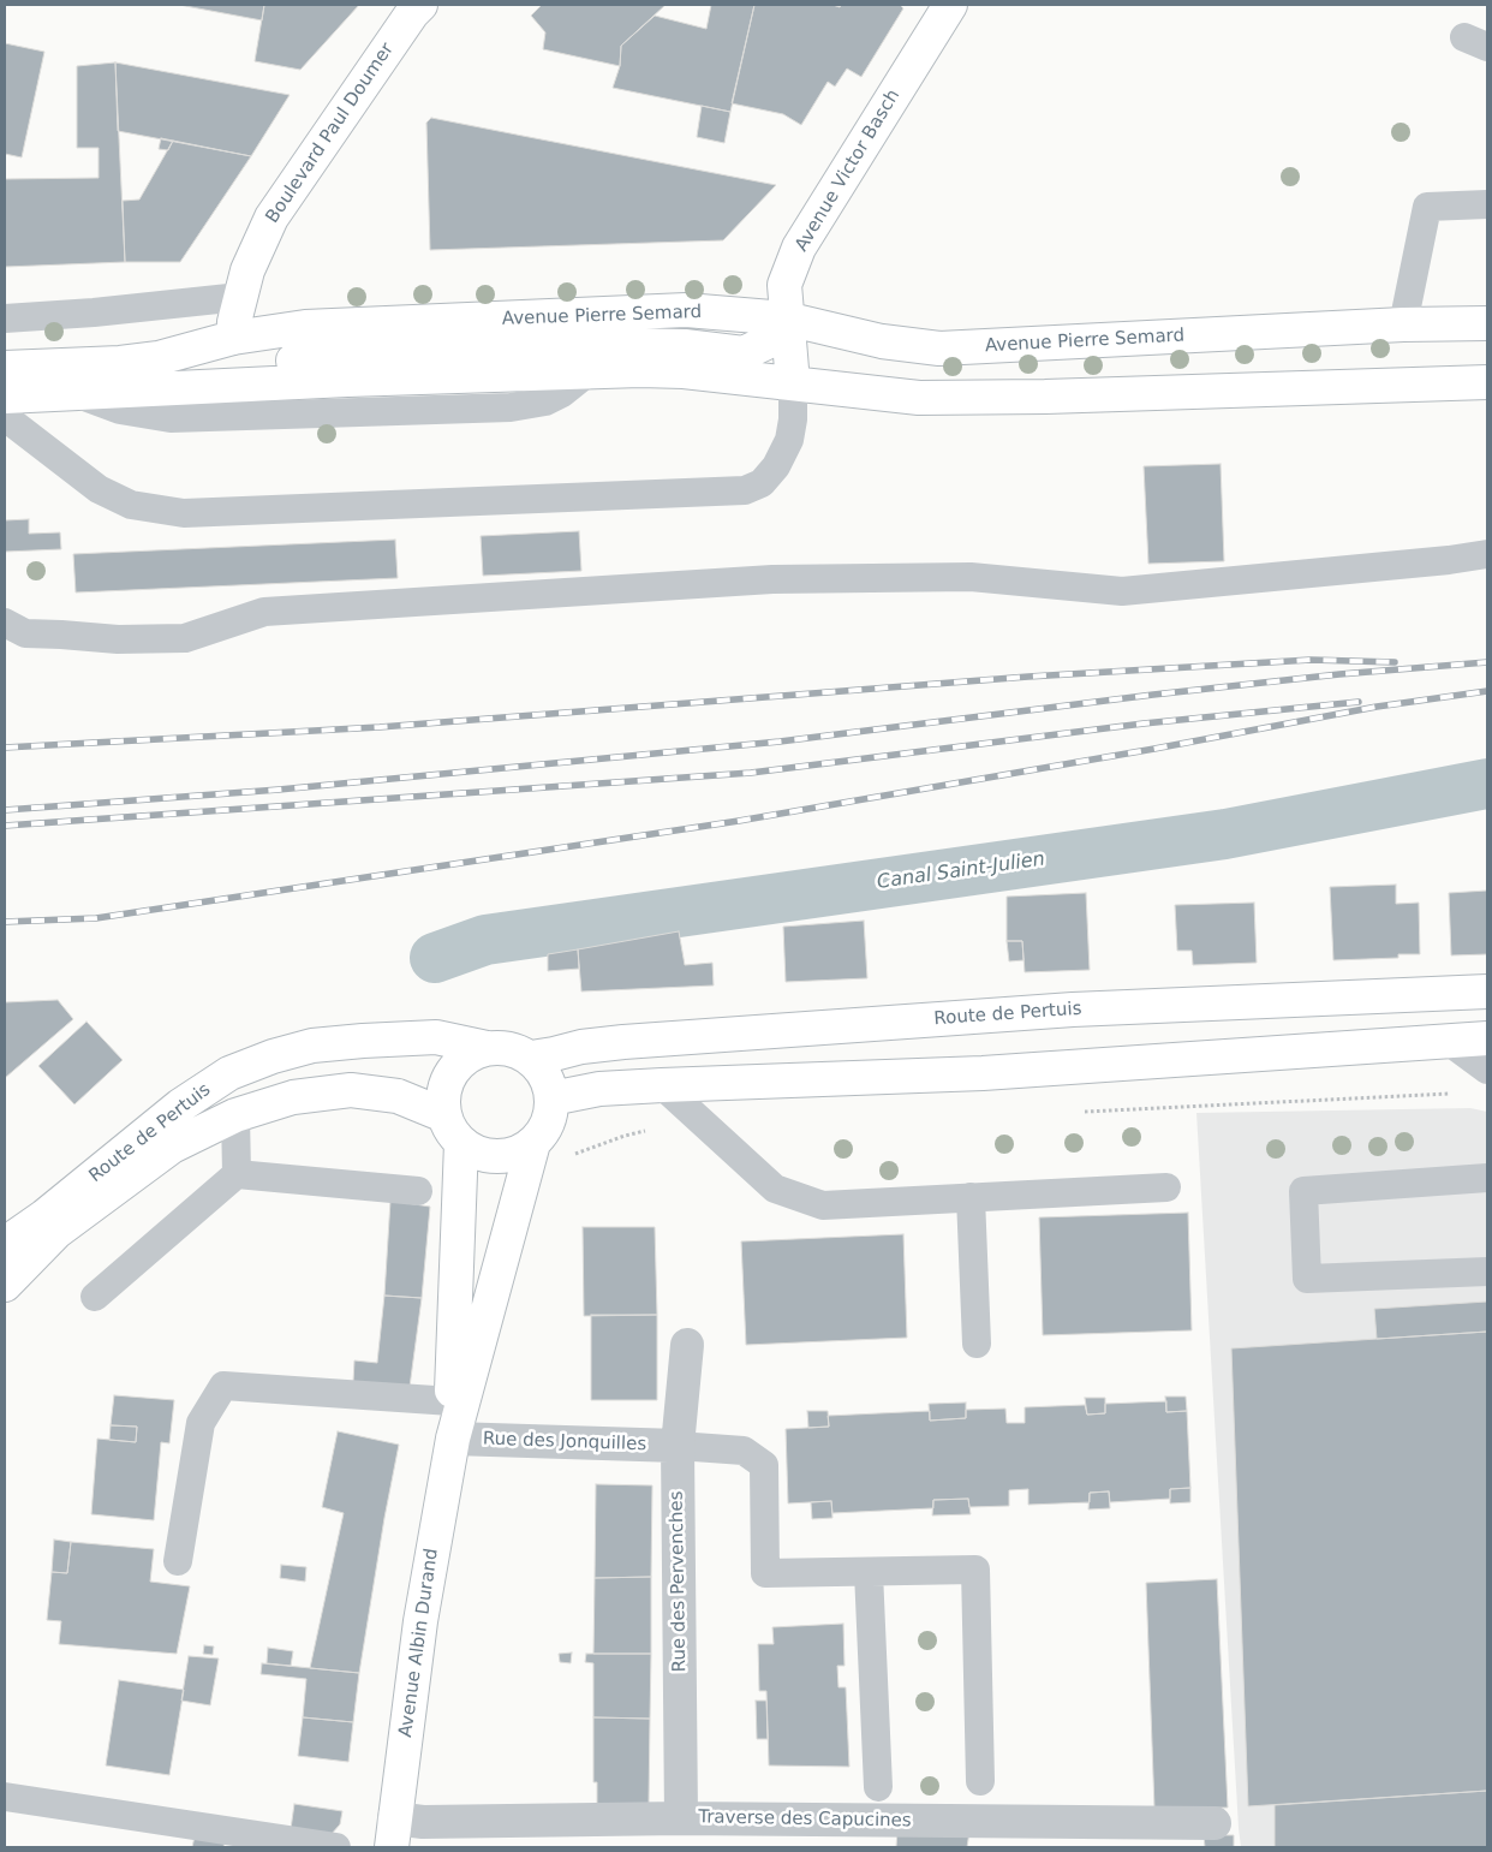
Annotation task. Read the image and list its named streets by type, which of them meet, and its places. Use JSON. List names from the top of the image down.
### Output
{
  "streets": {
    "main road": [
      "Boulevard Paul Doumer",
      "Avenue Victor Basch",
      "Avenue Pierre Semard",
      "Route de Pertuis",
      "Avenue Albin Durand"
    ],
    "street": ["Rue des Jonquilles", "Rue des Pervenches", "Traverse des Capucines"]
  },
  "crossings": [
    ["Boulevard Paul Doumer", "Avenue Pierre Semard"],
    ["Avenue Victor Basch", "Avenue Pierre Semard"],
    ["Route de Pertuis", "Avenue Albin Durand"],
    ["Rue des Jonquilles", "Rue des Pervenches"],
    ["Rue des Jonquilles", "Avenue Albin Durand"],
    ["Rue des Pervenches", "Traverse des Capucines"],
    ["Avenue Albin Durand", "Traverse des Capucines"]
  ],
  "water": ["Canal Saint-Julien"]
}
